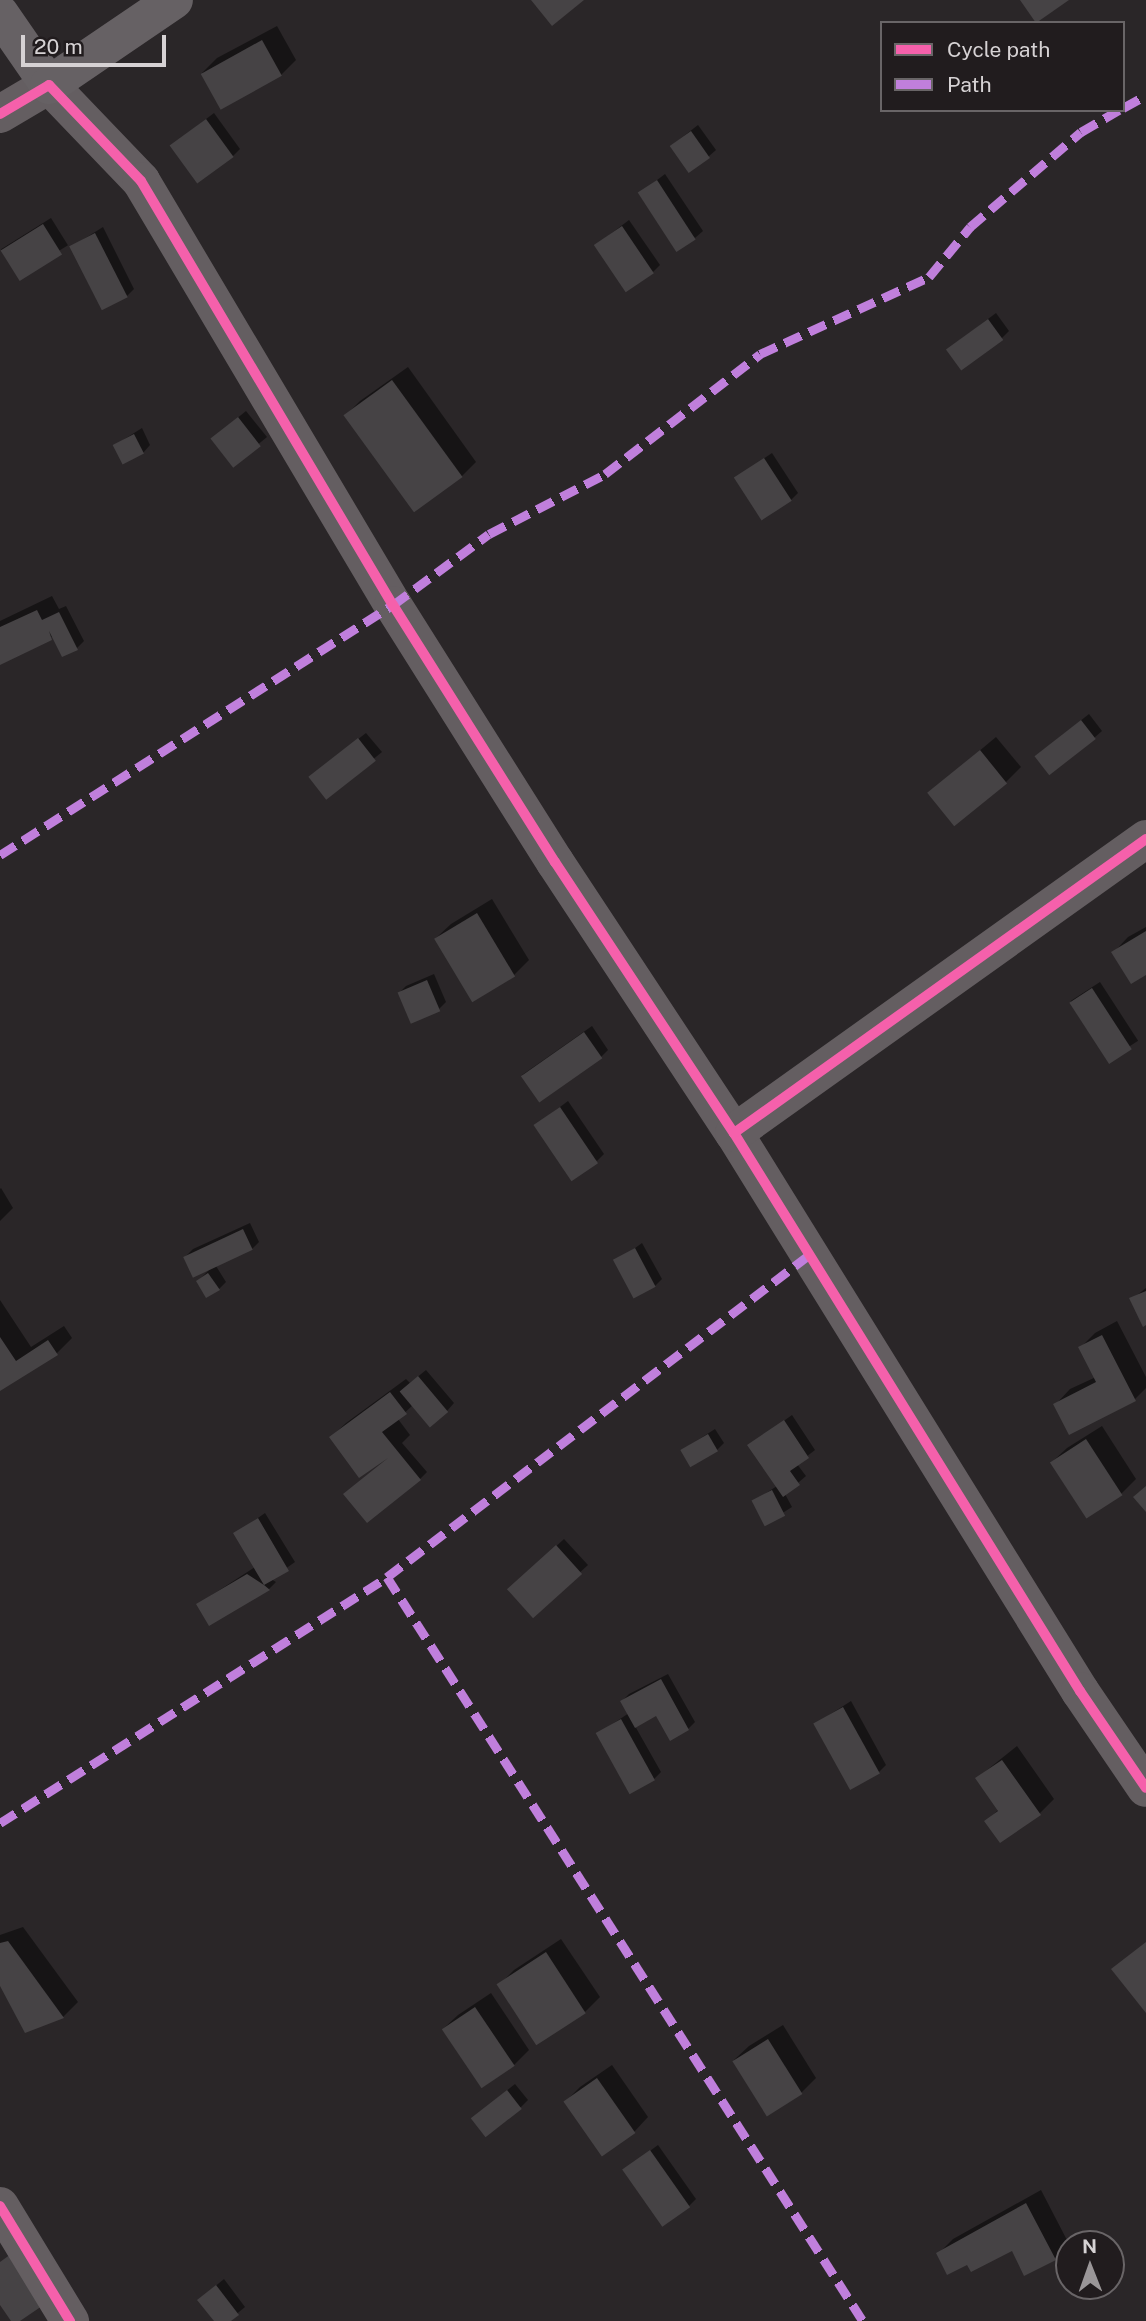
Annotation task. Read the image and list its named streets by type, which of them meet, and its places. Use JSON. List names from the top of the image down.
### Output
{
  "legend": ["Cycle path", "Path"],
  "scale_bar": "20 m",
  "north": "top"
}
